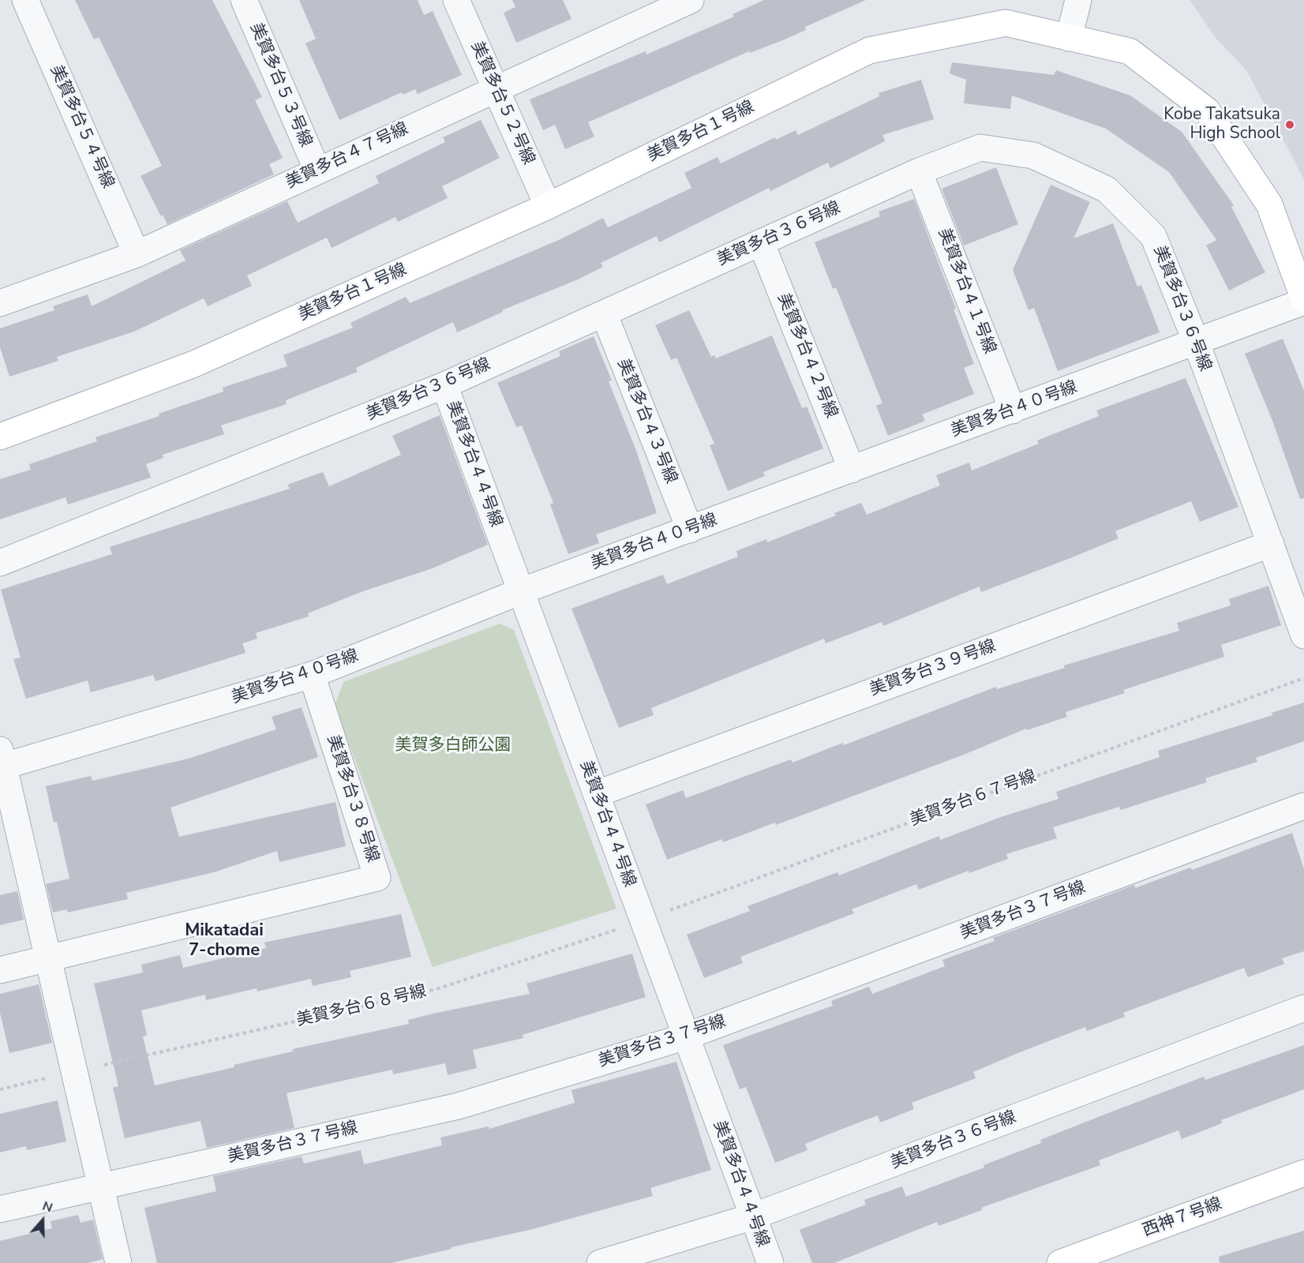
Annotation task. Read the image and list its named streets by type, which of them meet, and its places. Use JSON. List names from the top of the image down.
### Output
{
  "streets": {
    "street": [
      "美賀多台５３号線",
      "美賀多台５２号線",
      "美賀多台５４号線",
      "美賀多台１号線",
      "美賀多台４７号線",
      "美賀多台３６号線",
      "美賀多台４１号線",
      "美賀多台４２号線",
      "美賀多台４０号線",
      "美賀多台４３号線",
      "美賀多台４４号線",
      "美賀多台３９号線",
      "美賀多台３８号線",
      "美賀多台３７号線",
      "西神７号線"
    ],
    "path": ["美賀多台６７号線", "美賀多台６８号線"]
  },
  "crossings": [
    ["美賀多台５３号線", "美賀多台４７号線"],
    ["美賀多台５２号線", "美賀多台１号線"],
    ["美賀多台５２号線", "美賀多台４７号線"],
    ["美賀多台５４号線", "美賀多台４７号線"],
    ["美賀多台１号線", "美賀多台４０号線"],
    ["美賀多台３６号線", "美賀多台４１号線"],
    ["美賀多台３６号線", "美賀多台４２号線"],
    ["美賀多台３６号線", "美賀多台４０号線"],
    ["美賀多台３６号線", "美賀多台４３号線"],
    ["美賀多台３６号線", "美賀多台４４号線"],
    ["美賀多台３６号線", "美賀多台３９号線"],
    ["美賀多台４１号線", "美賀多台４０号線"],
    ["美賀多台４２号線", "美賀多台４０号線"],
    ["美賀多台４０号線", "美賀多台４３号線"],
    ["美賀多台４０号線", "美賀多台４４号線"],
    ["美賀多台４０号線", "美賀多台３８号線"],
    ["美賀多台４４号線", "美賀多台３９号線"],
    ["美賀多台４４号線", "美賀多台６７号線"],
    ["美賀多台４４号線", "美賀多台３７号線"],
    ["美賀多台４４号線", "美賀多台６８号線"],
    ["美賀多台６７号線", "美賀多台６８号線"]
  ],
  "districts": ["Mikatadai 7-chome"],
  "parks": ["美賀多白師公園"],
  "places": ["Kobe Takatsuka High School"],
  "north": "top"
}
